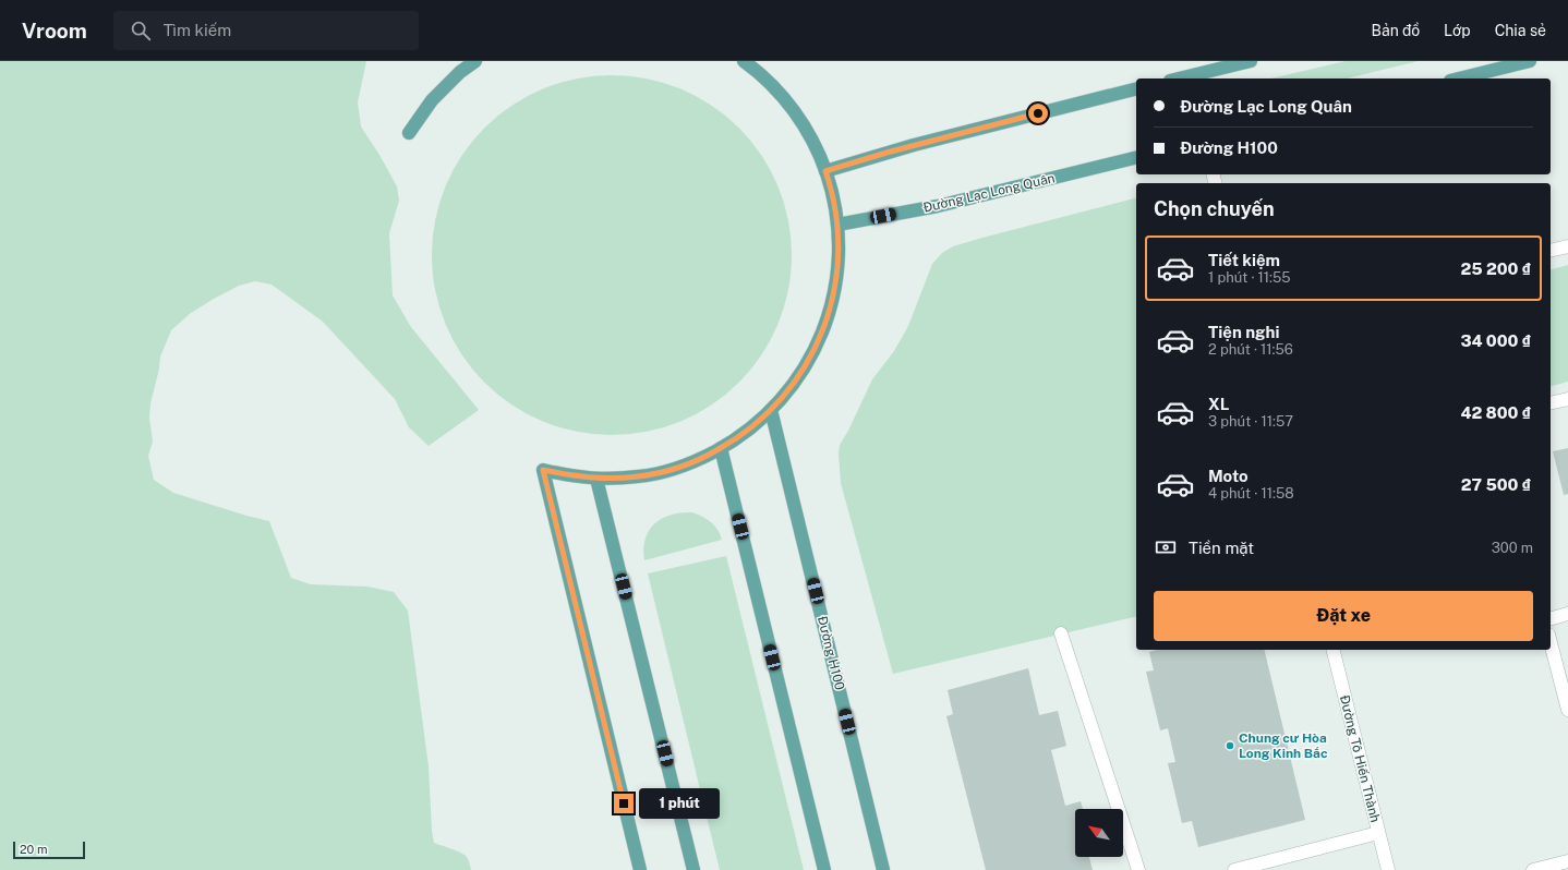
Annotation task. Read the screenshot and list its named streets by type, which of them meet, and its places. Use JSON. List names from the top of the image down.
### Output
{
  "streets": {
    "main road": ["Đường Lạc Long Quân", "Đường H100"],
    "street": ["Đường Tô Hiến Thành"]
  },
  "places": ["Chung cư Hòa Long Kinh Bắc"],
  "scale_bar": "20 m",
  "north": "top left",
  "page": {
    "header": "Vroom",
    "search": "Tìm kiếm",
    "nav": ["Bản đồ", "Lớp", "Chia sẻ"],
    "banner": ["Đường Lạc Long Quân", "Đường H100"],
    "heading": "Chọn chuyến",
    "list": [
      {
        "name": "Tiết kiệm",
        "note": "1 phút · 11:55",
        "value": "25 200 ₫"
      },
      {
        "name": "Tiện nghi",
        "note": "2 phút · 11:56",
        "value": "34 000 ₫"
      },
      {
        "name": "XL",
        "note": "3 phút · 11:57",
        "value": "42 800 ₫"
      },
      {
        "name": "Moto",
        "note": "4 phút · 11:58",
        "value": "27 500 ₫"
      }
    ],
    "pay": ["Tiền mặt", "300 m"],
    "buttons": "Đặt xe",
    "bubble": "1 phút",
    "scale": "20 m"
  }
}
